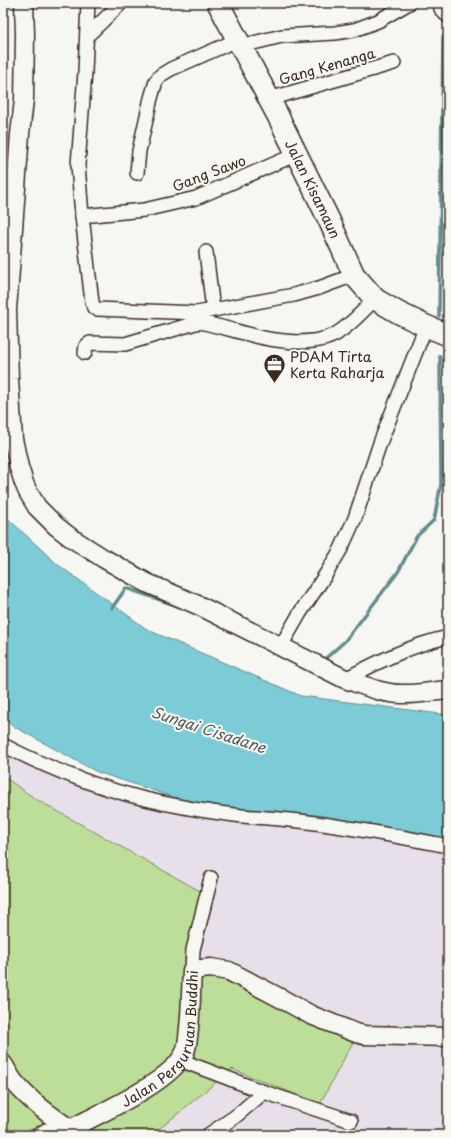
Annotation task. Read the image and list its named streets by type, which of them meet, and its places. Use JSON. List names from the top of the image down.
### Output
{
  "streets": {
    "main road": ["Jalan Kisamaun"],
    "street": ["Gang Kenanga", "Gang Sawo", "Jalan Perguruan Buddhi"]
  },
  "crossings": [
    ["Gang Kenanga", "Jalan Kisamaun"],
    ["Gang Sawo", "Jalan Kisamaun"]
  ],
  "water": ["Sungai Cisadane"],
  "places": {
    "office": ["PDAM Tirta Kerta Raharja"]
  }
}
